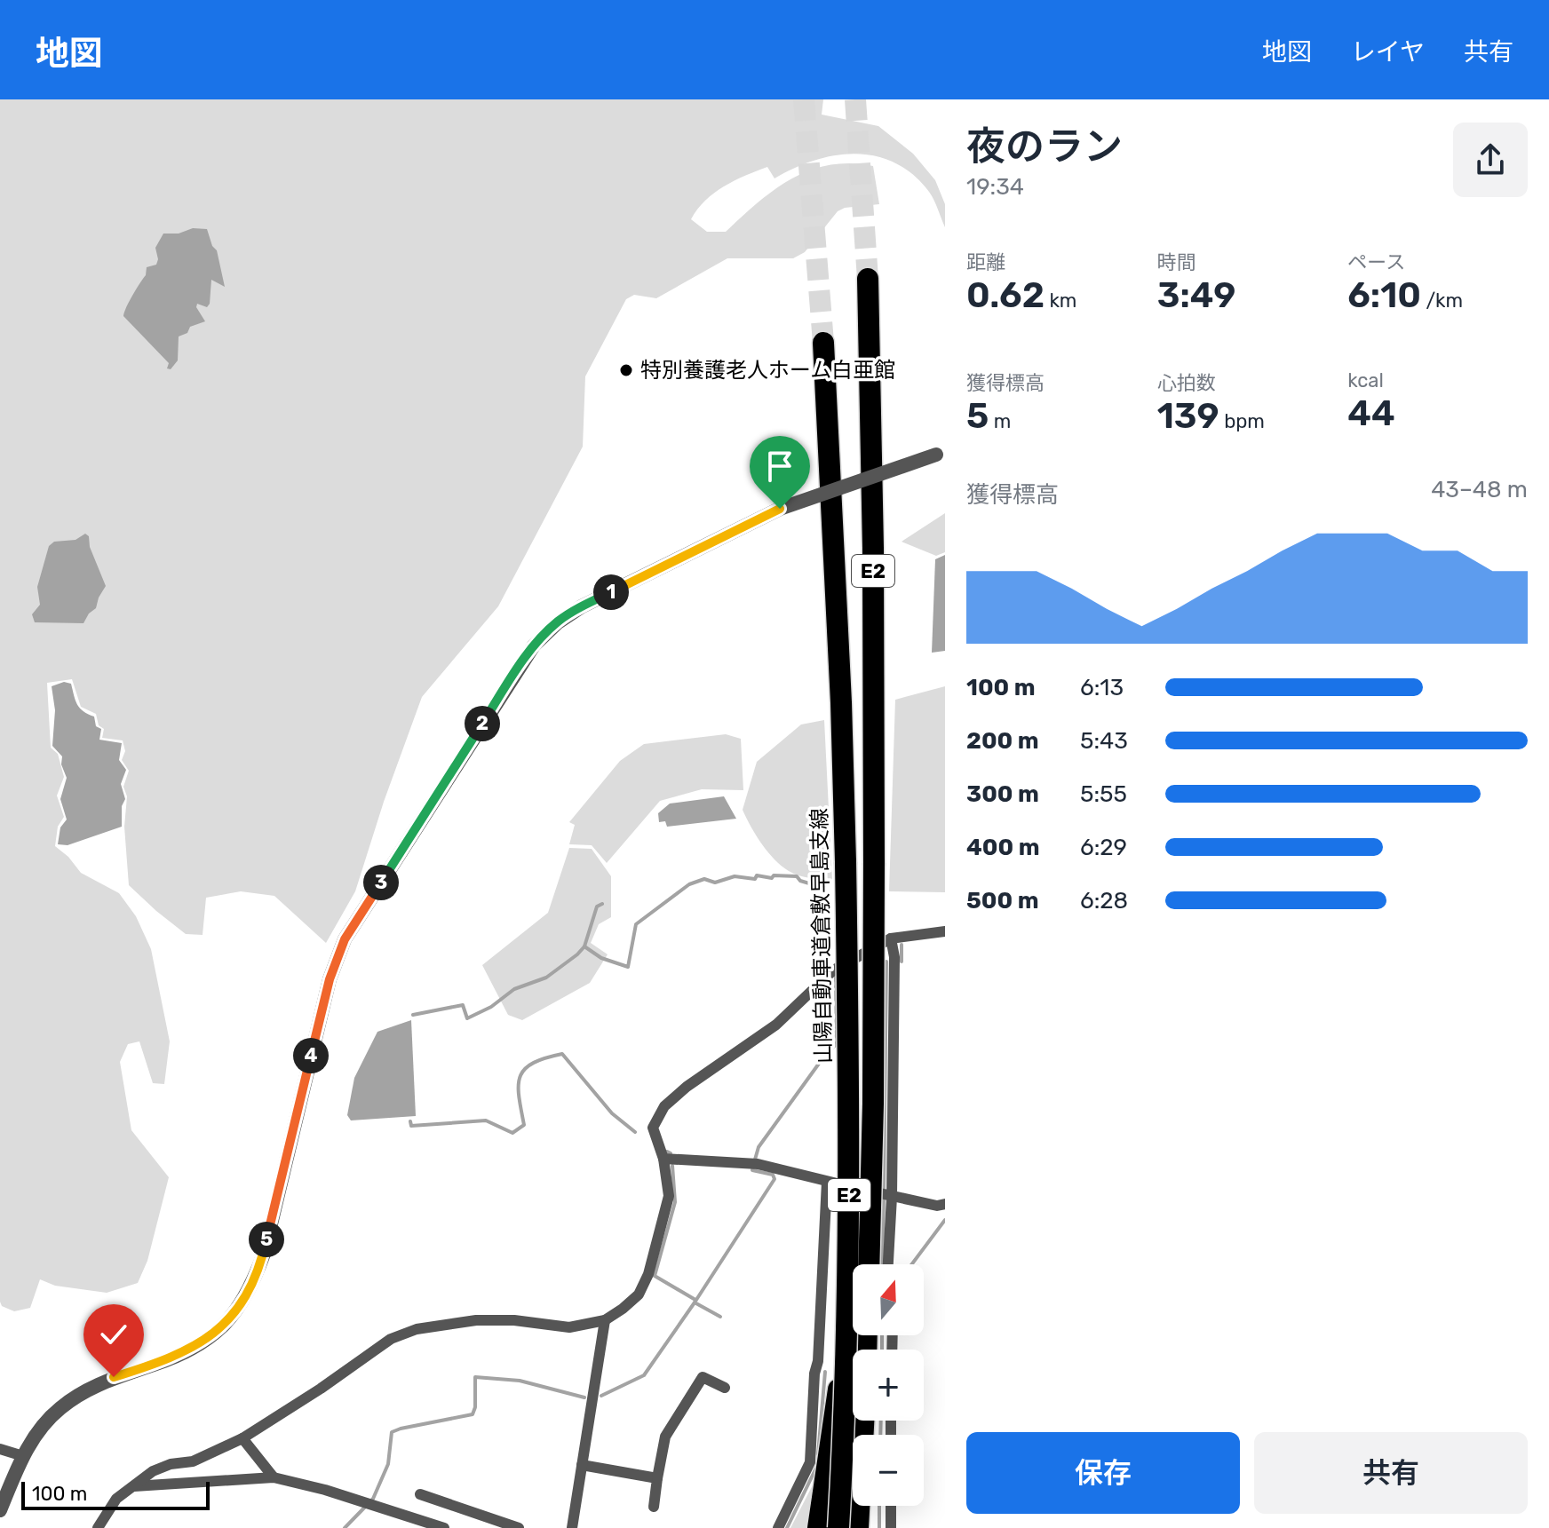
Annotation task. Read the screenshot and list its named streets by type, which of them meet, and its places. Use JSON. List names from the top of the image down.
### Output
{
  "streets": {
    "highway": ["E2", "山陽自動車道倉敷早島支線"]
  },
  "places": ["特別養護老人ホーム白亜館"],
  "scale_bar": "100 m",
  "north": "top",
  "page": {
    "header": "地図",
    "nav": ["地図", "レイヤ", "共有"],
    "heading": ["夜のラン", "19:34"],
    "stats": [
      ["距離", "0.62 km"],
      ["時間", "3:49"],
      ["ペース", "6:10 /km"],
      ["獲得標高", "5 m"],
      ["心拍数", "139 bpm"],
      ["kcal", "44"]
    ],
    "chart": ["獲得標高", "43–48 m"],
    "pins": [
      "1",
      "2",
      "3",
      "4",
      "5"
    ],
    "list": [
      {
        "name": "100 m",
        "note": "6:13"
      },
      {
        "name": "200 m",
        "note": "5:43"
      },
      {
        "name": "300 m",
        "note": "5:55"
      },
      {
        "name": "400 m",
        "note": "6:29"
      },
      {
        "name": "500 m",
        "note": "6:28"
      }
    ],
    "map_buttons": ["+", "−"],
    "buttons": ["保存", "共有"],
    "scale": "100 m"
  }
}
